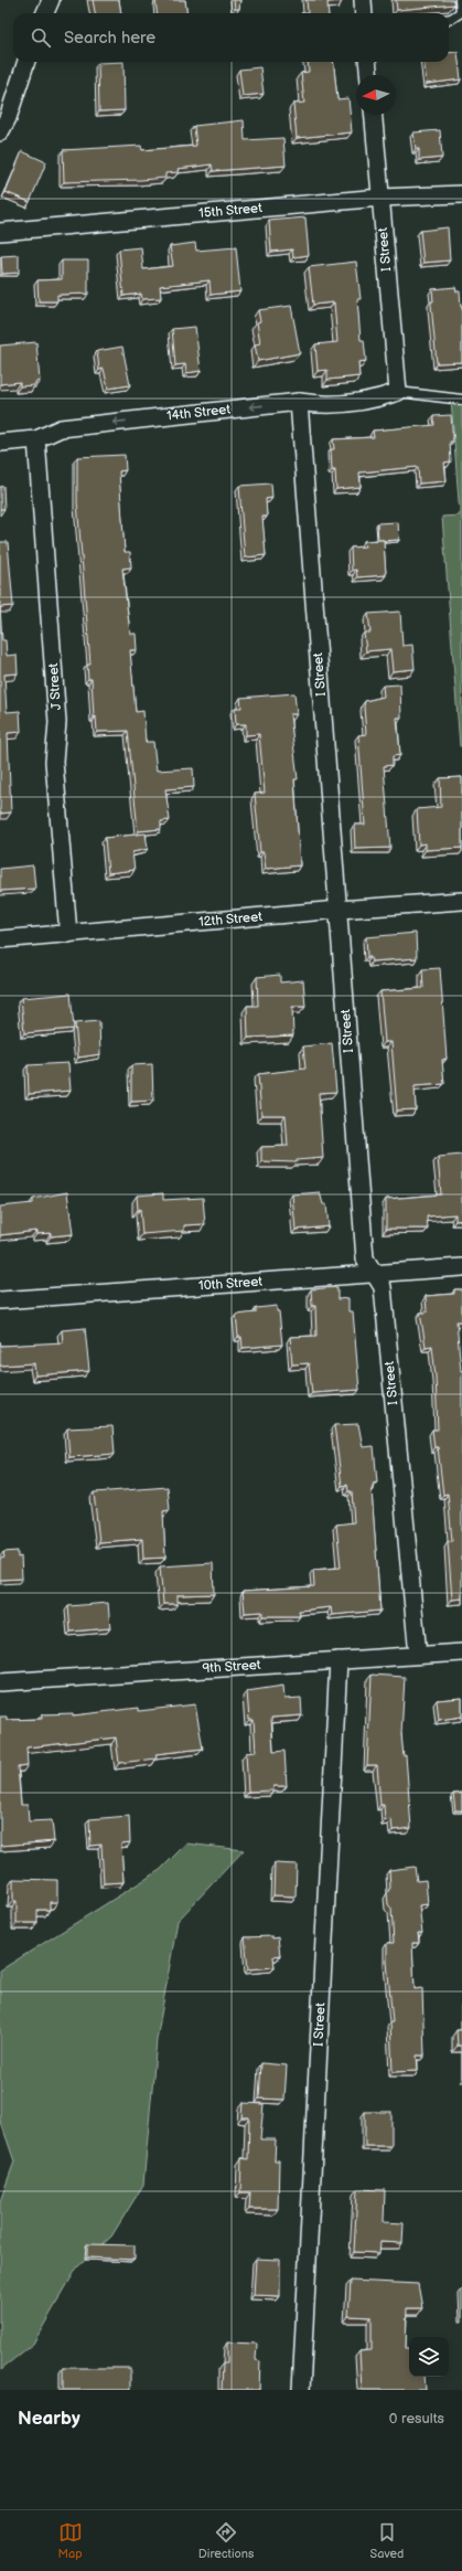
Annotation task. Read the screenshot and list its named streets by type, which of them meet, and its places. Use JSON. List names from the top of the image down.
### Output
{
  "streets": {
    "street": [
      "15th Street",
      "I Street",
      "14th Street",
      "J Street",
      "12th Street",
      "10th Street",
      "9th Street"
    ]
  },
  "crossings": [
    ["15th Street", "I Street"],
    ["I Street", "14th Street"],
    ["I Street", "12th Street"],
    ["I Street", "10th Street"],
    ["I Street", "9th Street"],
    ["14th Street", "J Street"],
    ["J Street", "12th Street"]
  ],
  "one_way": ["14th Street"],
  "north": "left",
  "page": {
    "search": "Search here",
    "heading": ["Nearby", "0 results"],
    "nav": ["Map", "Directions", "Saved"]
  }
}
